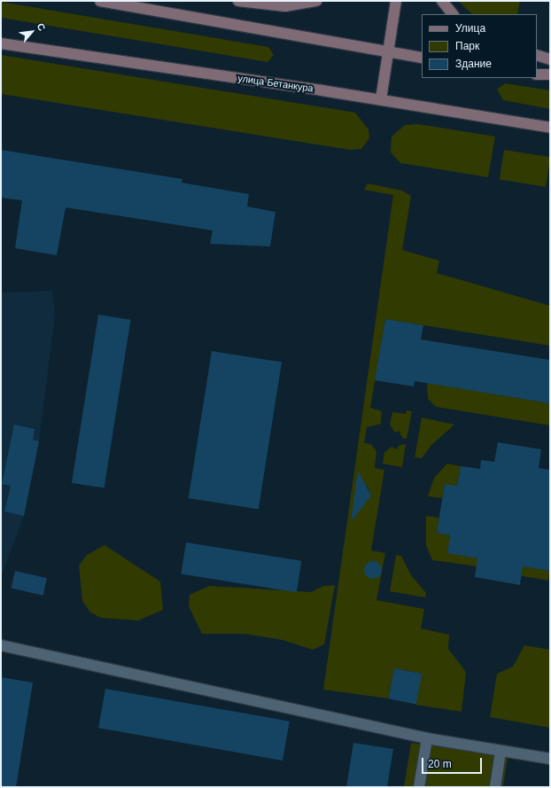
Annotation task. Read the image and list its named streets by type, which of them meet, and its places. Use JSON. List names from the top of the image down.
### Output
{
  "streets": {
    "main road": ["улица Бетанкура"]
  },
  "legend": ["Улица", "Парк", "Здание"],
  "scale_bar": "20 m",
  "north": "top right"
}
